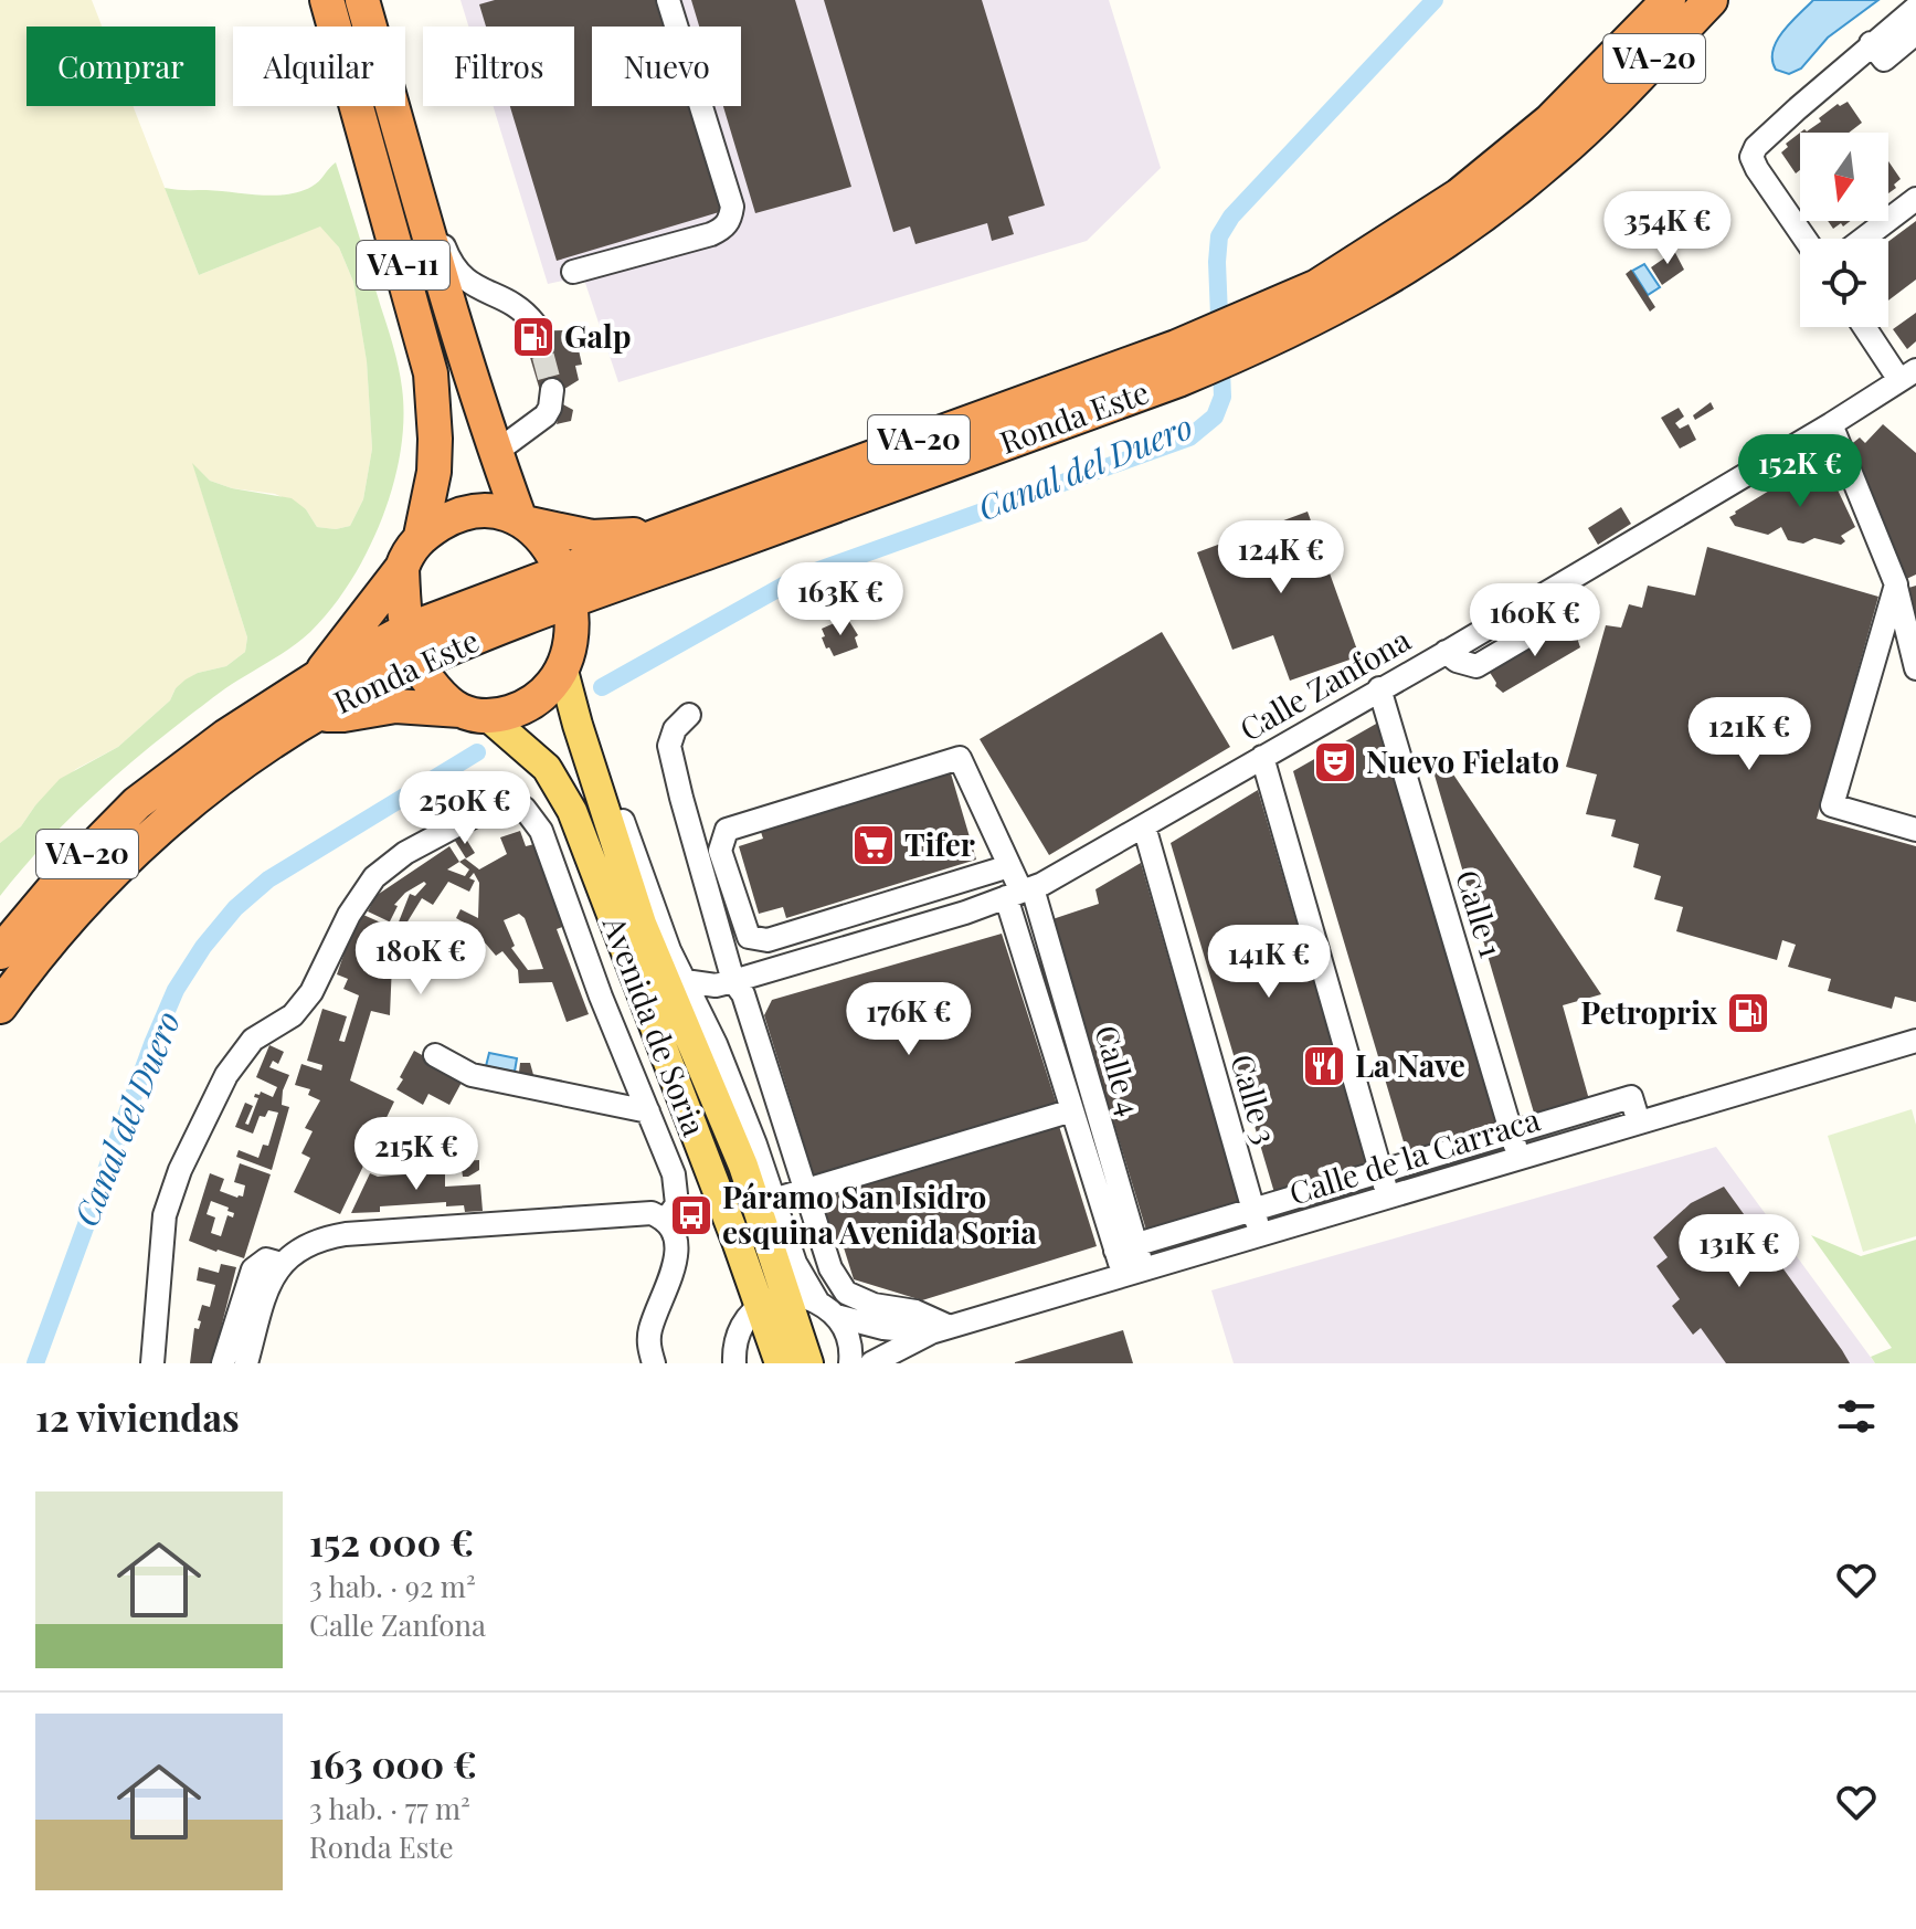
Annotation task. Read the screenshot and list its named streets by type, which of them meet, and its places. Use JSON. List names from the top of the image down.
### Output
{
  "streets": {
    "highway": ["VA-20", "VA-11", "Ronda Este"],
    "main road": ["Avenida de Soria"],
    "street": [
      "Calle Zanfona",
      "Calle 1",
      "Calle 4",
      "Calle 3",
      "Calle de la Carraca"
    ]
  },
  "crossings": [
    ["VA-11", "Ronda Este"],
    ["VA-11", "Avenida de Soria"],
    ["Calle Zanfona", "Calle 1"],
    ["Calle Zanfona", "Avenida de Soria"],
    ["Calle Zanfona", "Calle 4"],
    ["Calle Zanfona", "Calle 3"],
    ["Calle 1", "Calle de la Carraca"],
    ["Avenida de Soria", "Calle de la Carraca"],
    ["Calle 3", "Calle de la Carraca"]
  ],
  "water": ["Canal del Duero"],
  "places": {
    "fuel station": ["Galp", "Petroprix"],
    "theatre": ["Nuevo Fielato"],
    "supermarket": ["Tifer"],
    "restaurant": ["La Nave"],
    "bus stop": ["Páramo San Isidro esquina Avenida Soria"]
  },
  "north": "bottom",
  "page": {
    "chip": [
      "Comprar",
      "Alquilar",
      "Filtros",
      "Nuevo"
    ],
    "price": [
      "354K €",
      "152K €",
      "124K €",
      "163K €",
      "160K €",
      "121K €",
      "250K €",
      "180K €",
      "141K €",
      "176K €",
      "215K €",
      "131K €"
    ],
    "heading": "12 viviendas",
    "list": [
      {
        "name": "152 000 €",
        "note": "3 hab. · 92 m² · Calle Zanfona"
      },
      {
        "name": "163 000 €",
        "note": "3 hab. · 77 m² · Ronda Este"
      }
    ]
  }
}
